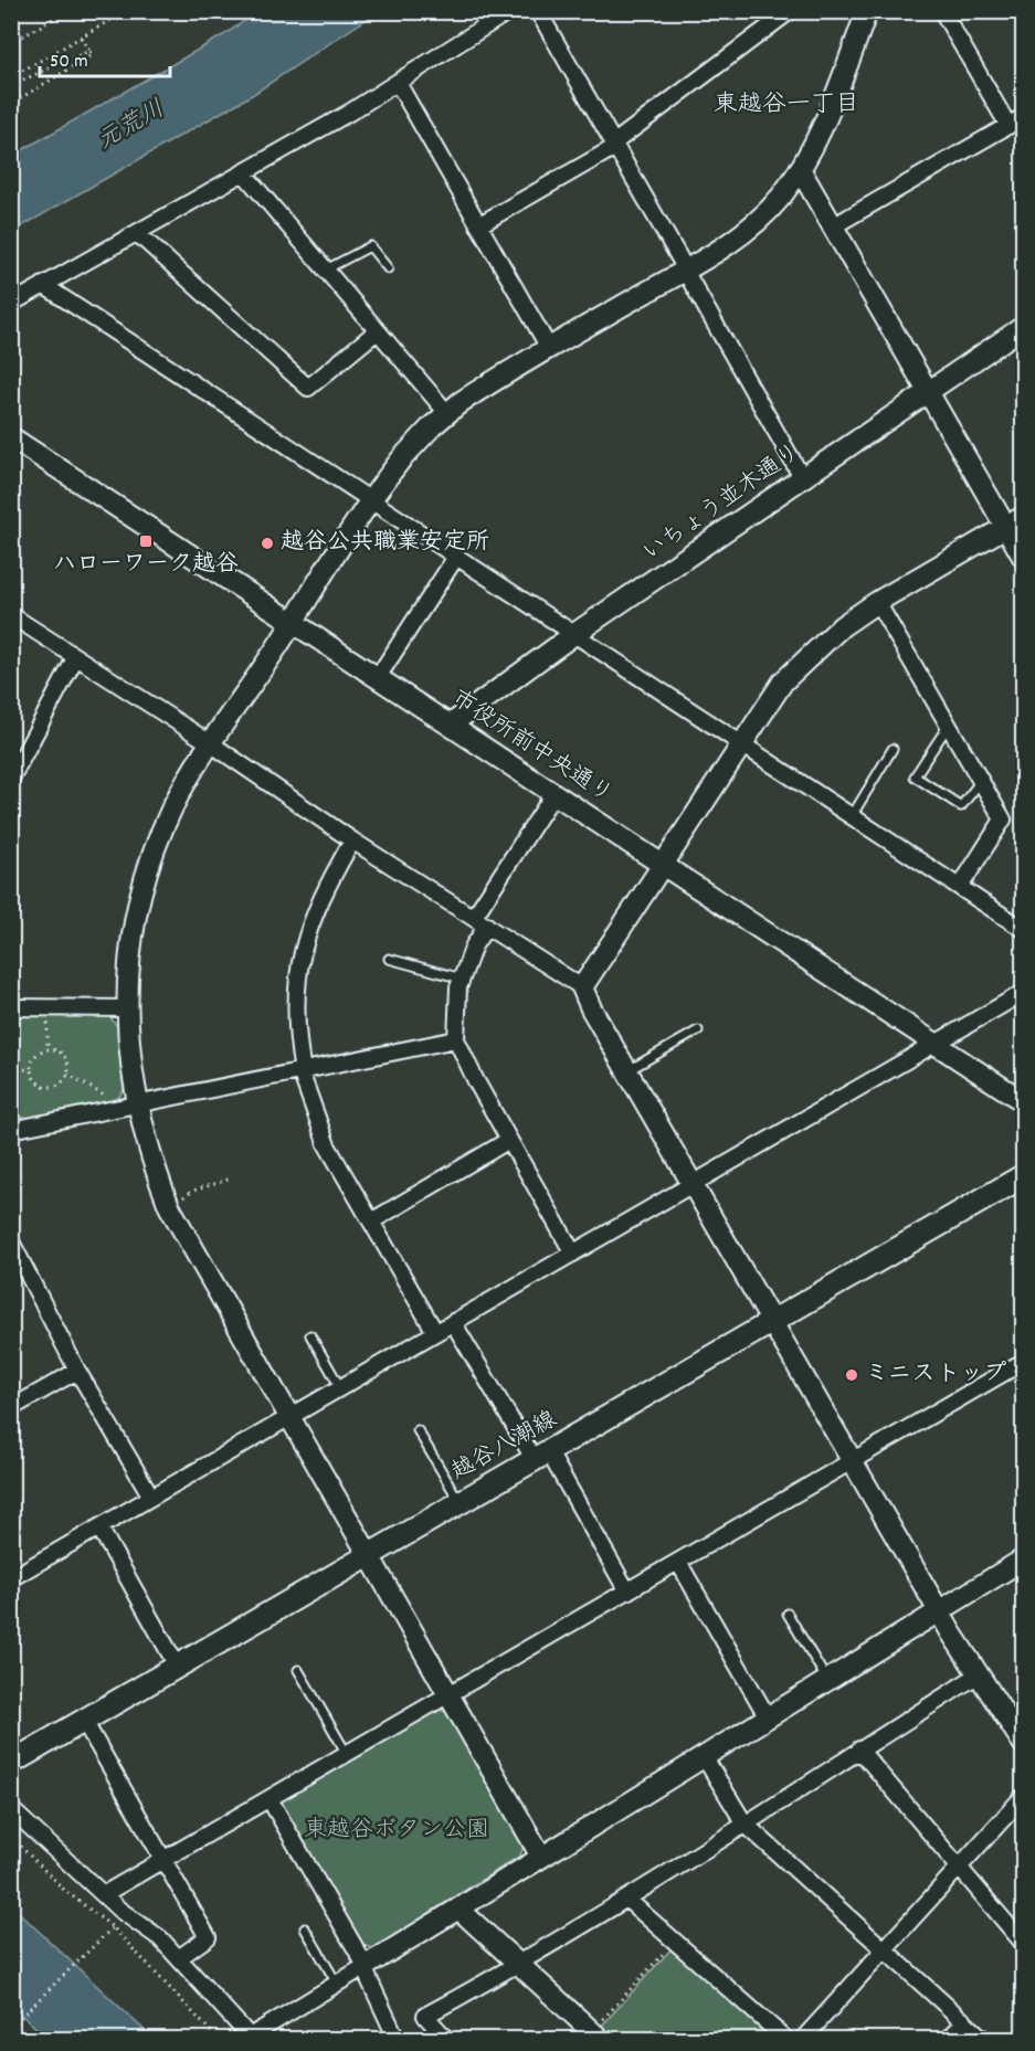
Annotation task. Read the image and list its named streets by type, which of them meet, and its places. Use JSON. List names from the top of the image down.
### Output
{
  "streets": {
    "main road": ["越谷八潮線"],
    "street": ["いちょう並木通り", "市役所前中央通り"]
  },
  "crossings": [
    ["いちょう並木通り", "市役所前中央通り"]
  ],
  "districts": ["東越谷一丁目"],
  "water": ["元荒川"],
  "parks": ["東越谷ボタン公園"],
  "places": {
    "transit": ["ハローワーク越谷"],
    "other": ["越谷公共職業安定所", "ミニストップ"]
  },
  "scale_bar": "50 m"
}
